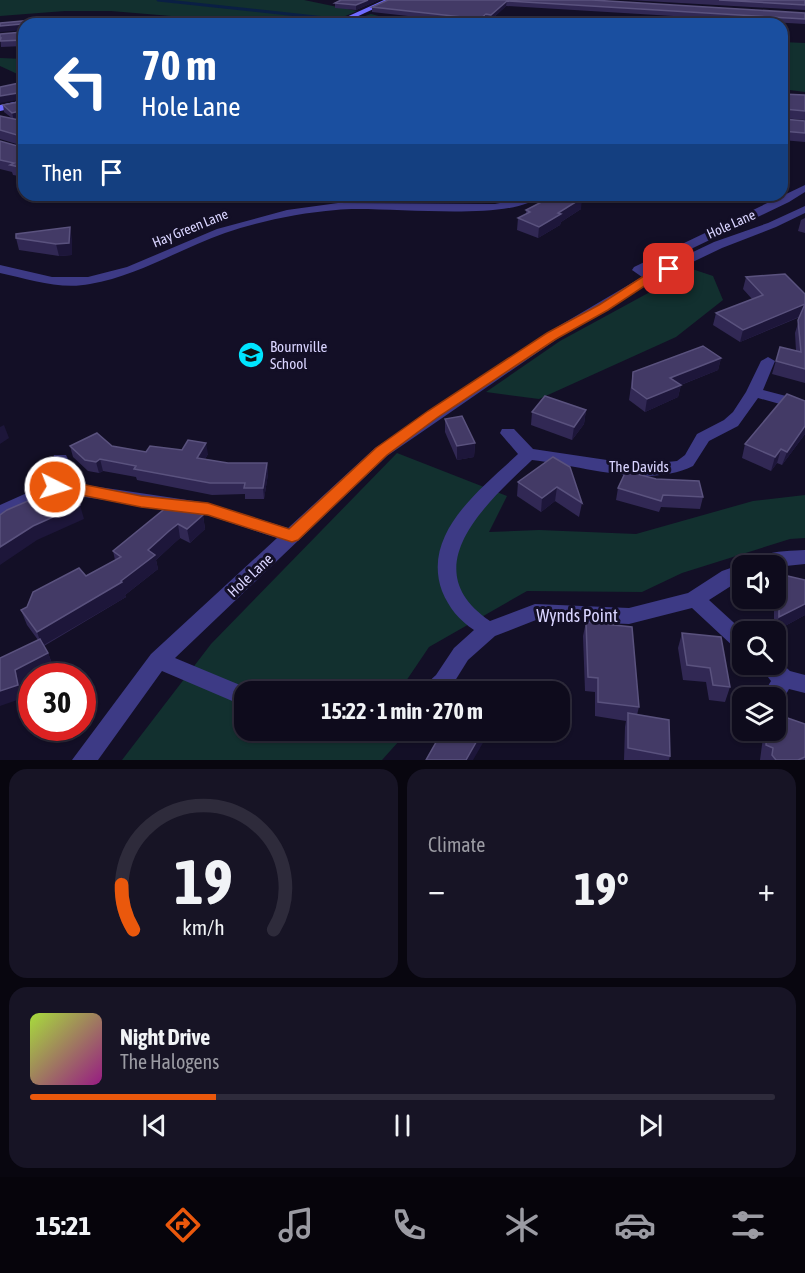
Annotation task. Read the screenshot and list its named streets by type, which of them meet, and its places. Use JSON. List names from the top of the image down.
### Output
{
  "streets": {
    "street": [
      "Hole Lane",
      "Hay Green Lane",
      "The Davids",
      "Wynds Point"
    ]
  },
  "places": {
    "school or university": ["Bournville School"]
  },
  "page": {
    "turn": ["70 m", "Hole Lane"],
    "then": "Then",
    "limit": "30",
    "trip": "15:22 · 1 min · 270 m",
    "tile": "Climate",
    "heat": ["−", "19°", "+"],
    "song": ["Night Drive", "The Halogens"],
    "tabs": "15:21",
    "gauge": ["19", "km/h"]
  }
}
